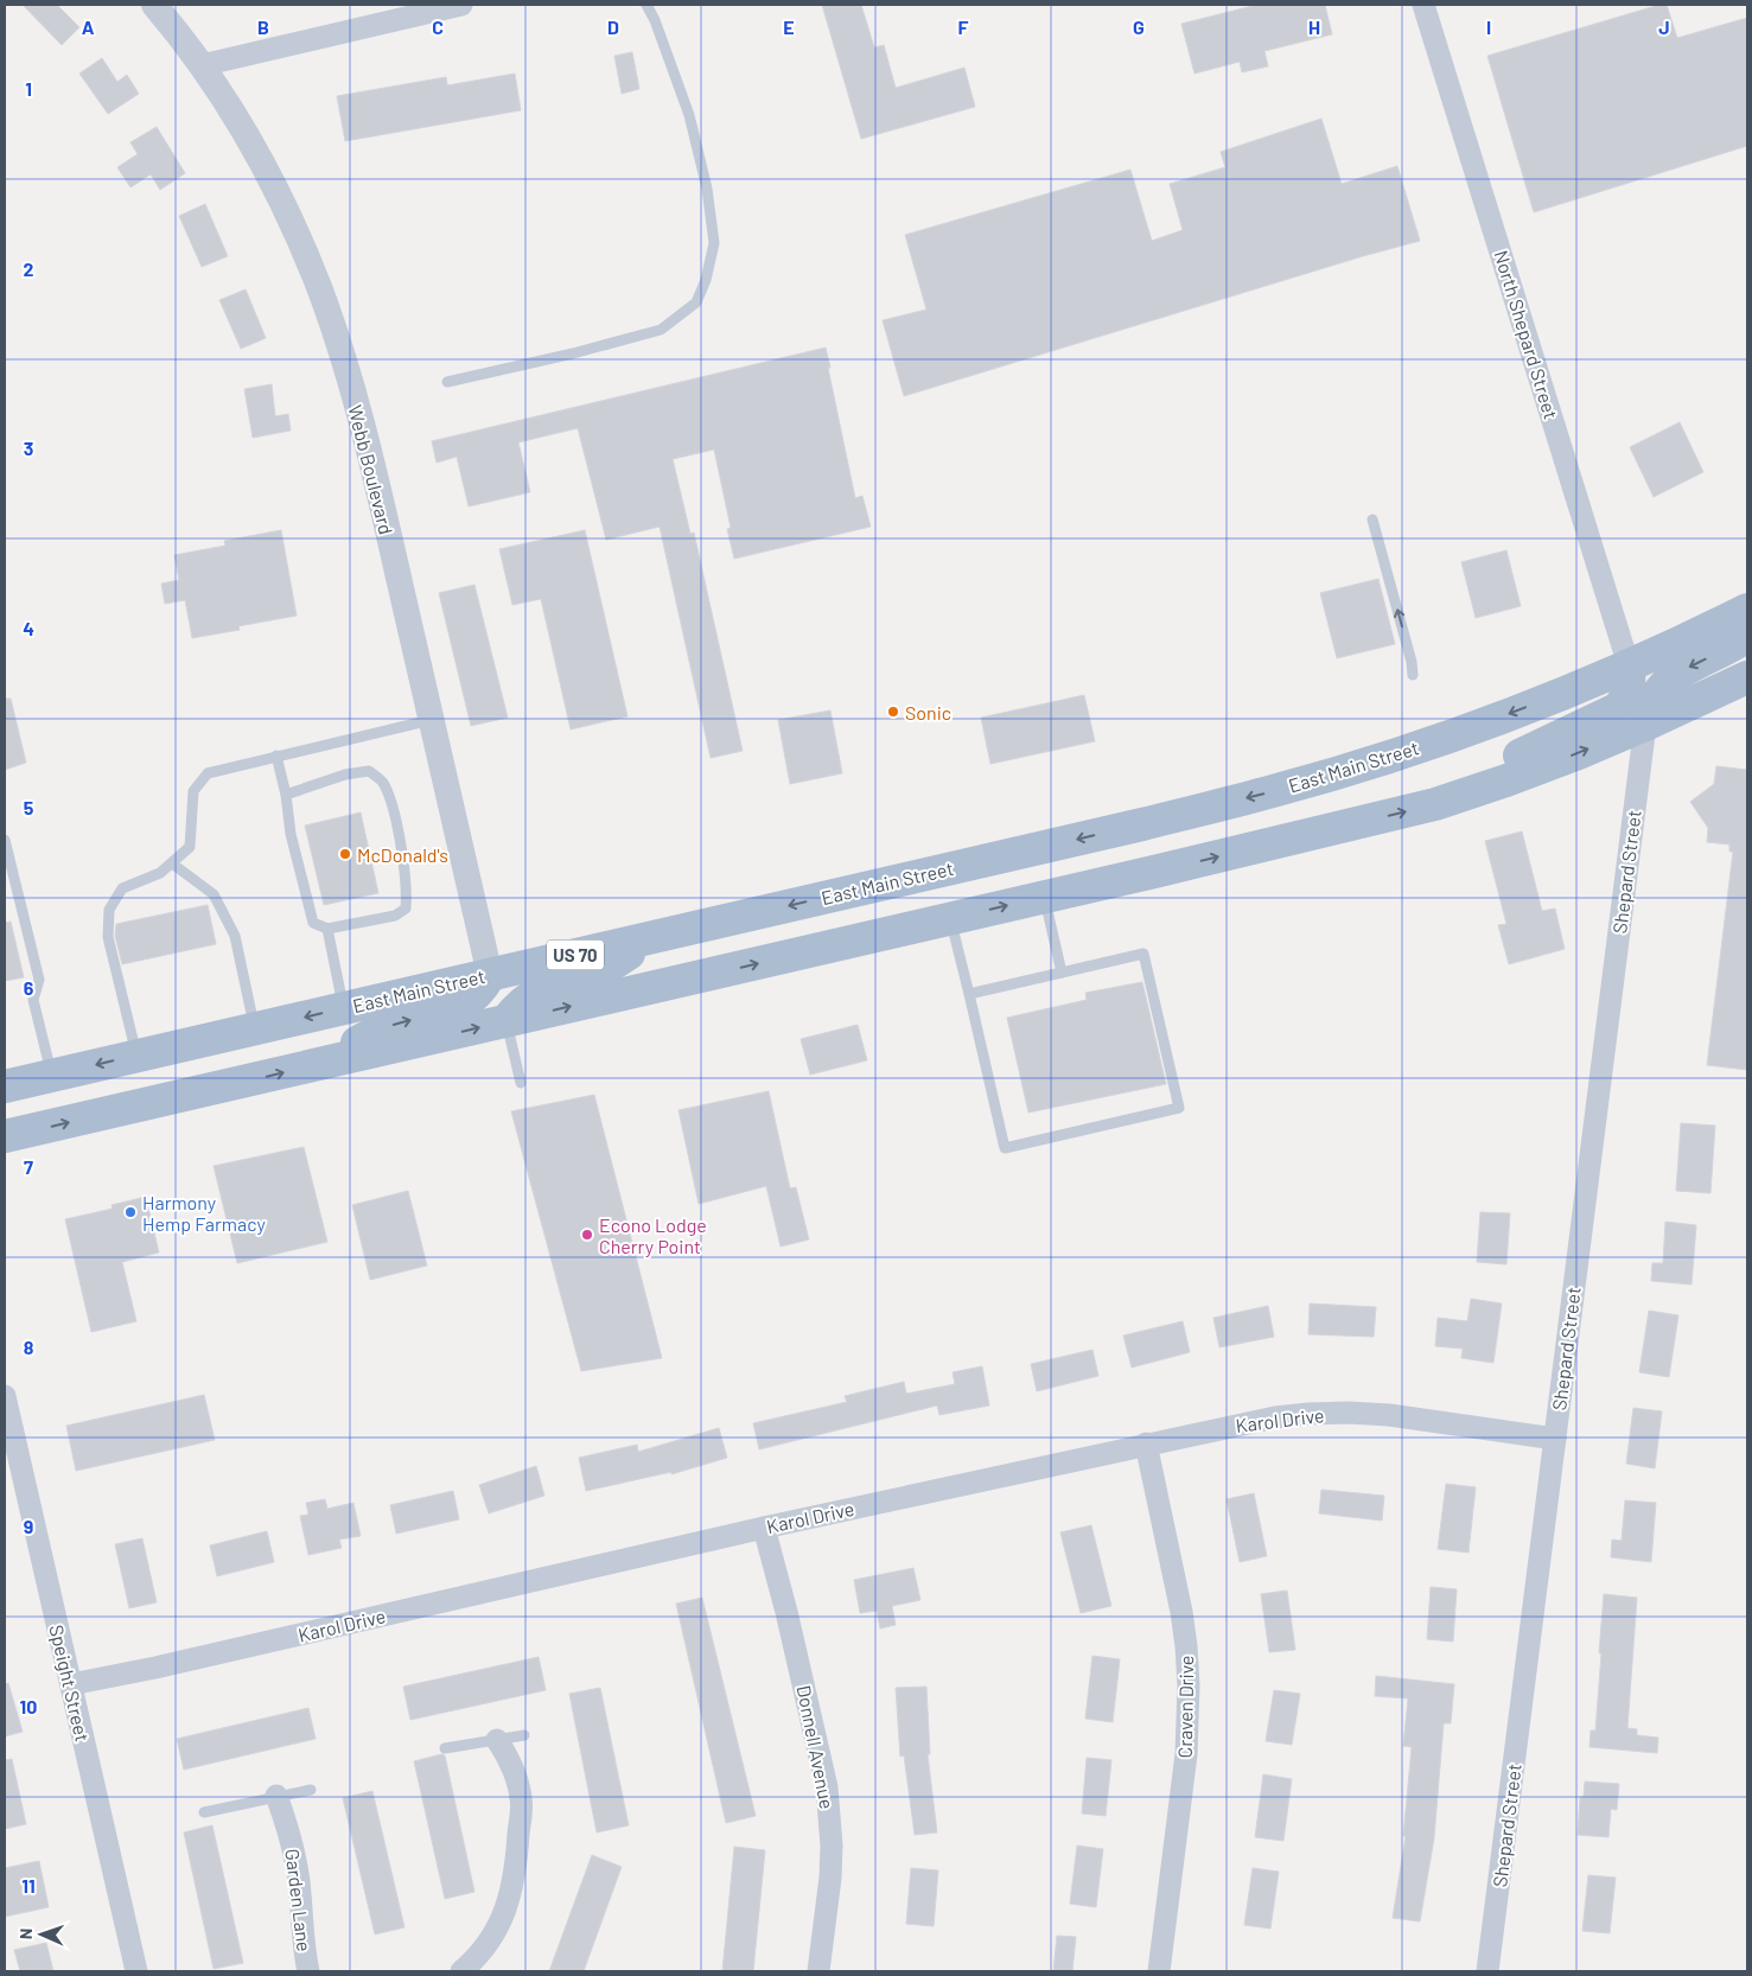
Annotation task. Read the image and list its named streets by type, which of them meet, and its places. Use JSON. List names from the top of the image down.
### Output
{
  "streets": {
    "main road": ["East Main Street", "US 70"],
    "street": [
      "North Shepard Street",
      "Webb Boulevard",
      "Shepard Street",
      "Karol Drive",
      "Speight Street",
      "Craven Drive",
      "Donnell Avenue",
      "Garden Lane"
    ]
  },
  "crossings": [
    ["North Shepard Street", "East Main Street"],
    ["Webb Boulevard", "East Main Street"],
    ["Shepard Street", "Karol Drive"],
    ["Karol Drive", "Speight Street"],
    ["Karol Drive", "Craven Drive"],
    ["Karol Drive", "Donnell Avenue"]
  ],
  "places": [
    "Sonic",
    "McDonald's",
    "Harmony Hemp Farmacy",
    "Econo Lodge Cherry Point"
  ],
  "north": "left",
  "grid": {
    "columns": [
      "A",
      "B",
      "C",
      "D",
      "E",
      "F",
      "G",
      "H",
      "I",
      "J"
    ],
    "rows": [
      "1",
      "2",
      "3",
      "4",
      "5",
      "6",
      "7",
      "8",
      "9",
      "10",
      "11"
    ]
  }
}
